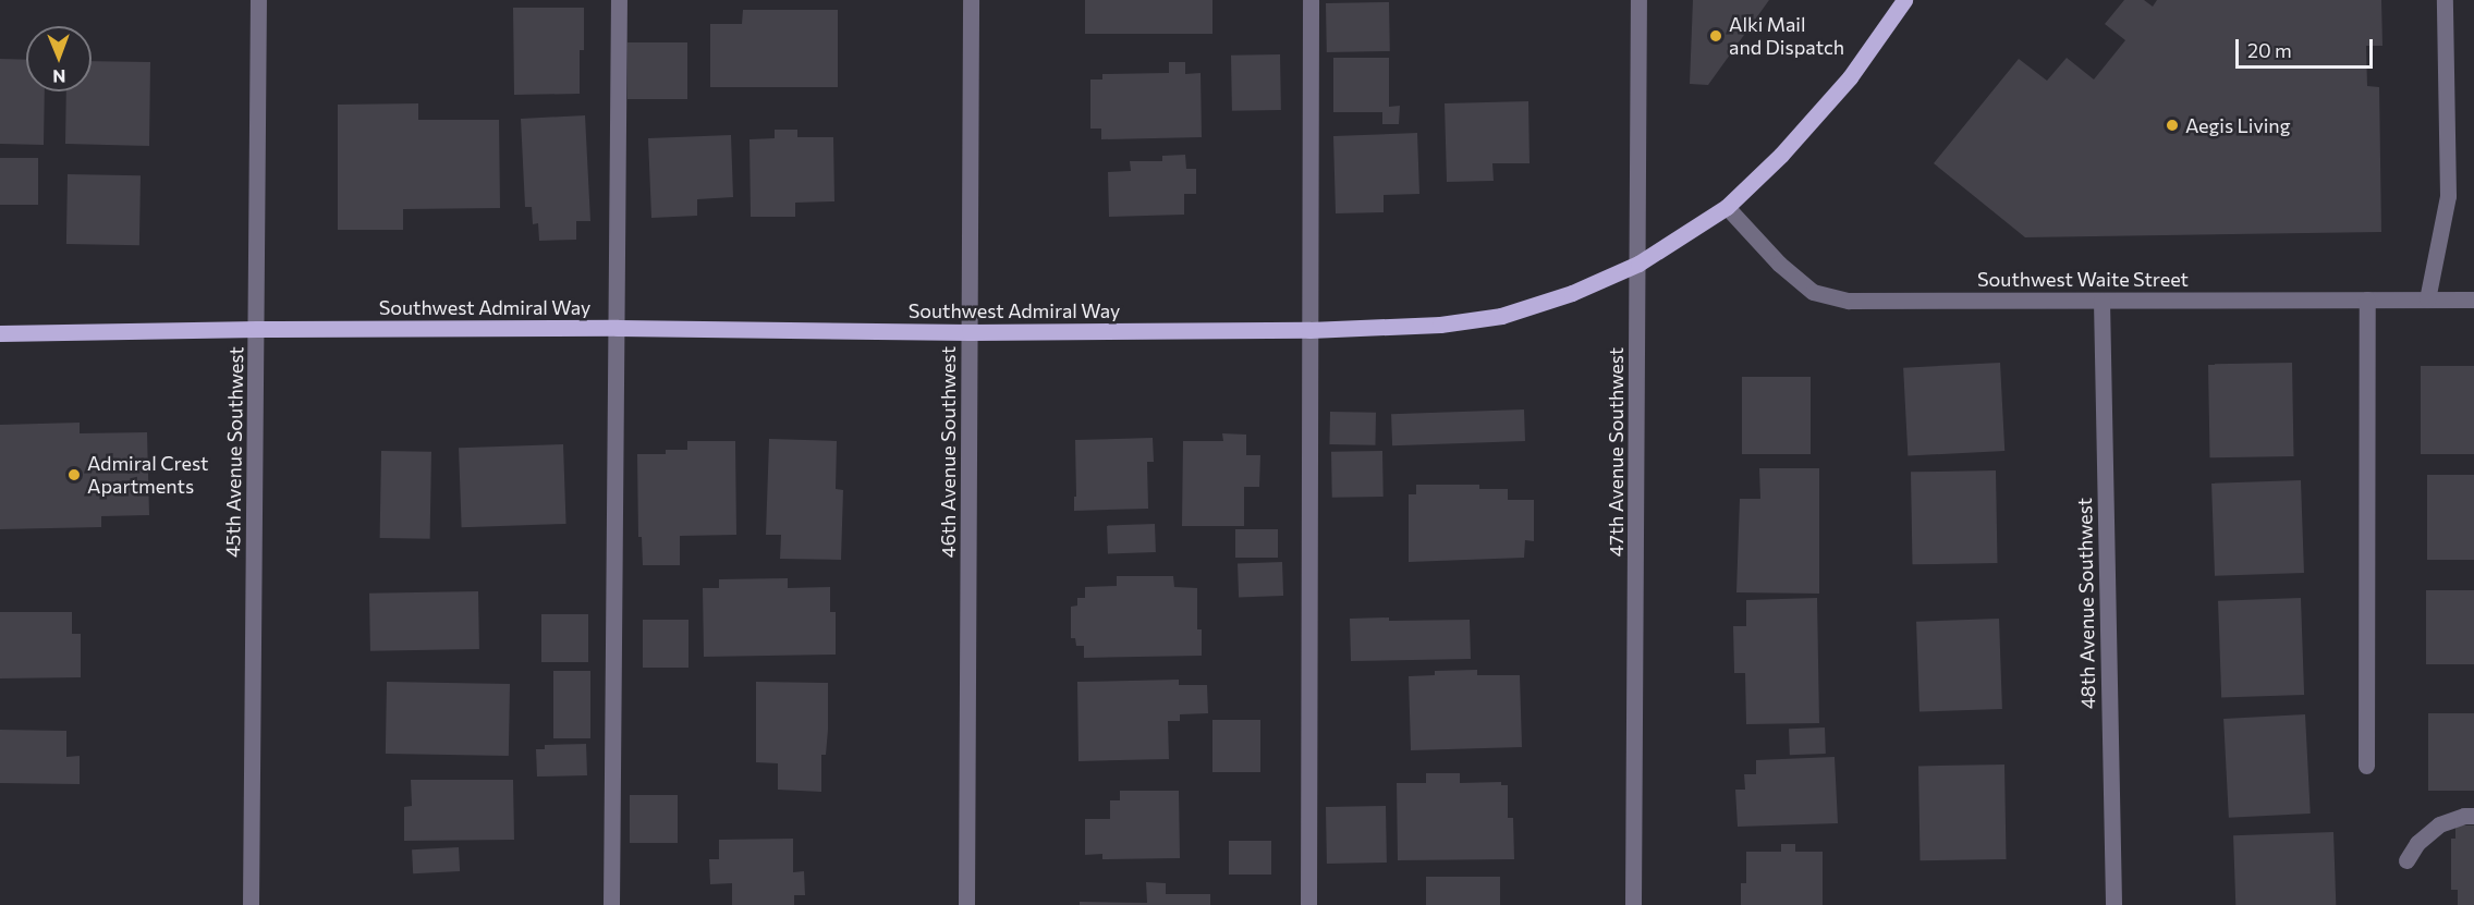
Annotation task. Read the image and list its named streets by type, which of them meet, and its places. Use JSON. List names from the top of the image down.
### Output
{
  "streets": {
    "main road": ["Southwest Admiral Way"],
    "street": [
      "Southwest Waite Street",
      "45th Avenue Southwest",
      "46th Avenue Southwest",
      "47th Avenue Southwest",
      "48th Avenue Southwest"
    ]
  },
  "crossings": [
    ["Southwest Waite Street", "Southwest Admiral Way"],
    ["Southwest Waite Street", "48th Avenue Southwest"],
    ["Southwest Admiral Way", "45th Avenue Southwest"],
    ["Southwest Admiral Way", "46th Avenue Southwest"],
    ["Southwest Admiral Way", "47th Avenue Southwest"]
  ],
  "places": ["Alki Mail and Dispatch", "Aegis Living", "Admiral Crest Apartments"],
  "scale_bar": "20 m",
  "north": "bottom"
}
